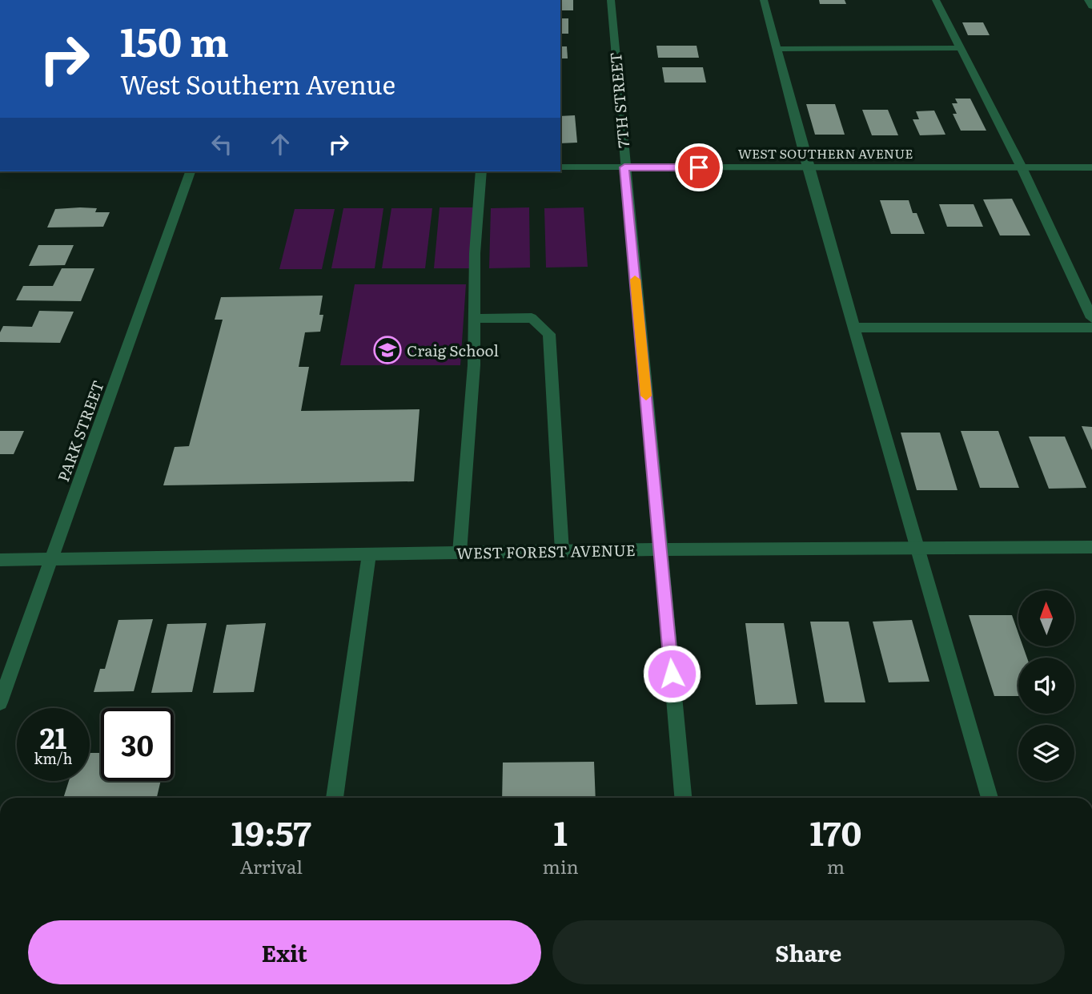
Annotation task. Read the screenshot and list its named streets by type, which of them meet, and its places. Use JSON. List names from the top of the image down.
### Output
{
  "streets": {
    "street": [
      "7TH STREET",
      "WEST SOUTHERN AVENUE",
      "PARK STREET",
      "WEST FOREST AVENUE"
    ]
  },
  "crossings": [
    ["7TH STREET", "WEST SOUTHERN AVENUE"],
    ["7TH STREET", "WEST FOREST AVENUE"],
    ["PARK STREET", "WEST FOREST AVENUE"]
  ],
  "places": {
    "school or university": ["Craig School"]
  },
  "north": "top",
  "page": {
    "turn": ["150 m", "West Southern Avenue"],
    "speed": "21 km/h",
    "limit": "30",
    "eta": [
      "19:57",
      "Arrival",
      "1",
      "min",
      "170",
      "m"
    ],
    "buttons": ["Exit", "Share"]
  }
}
